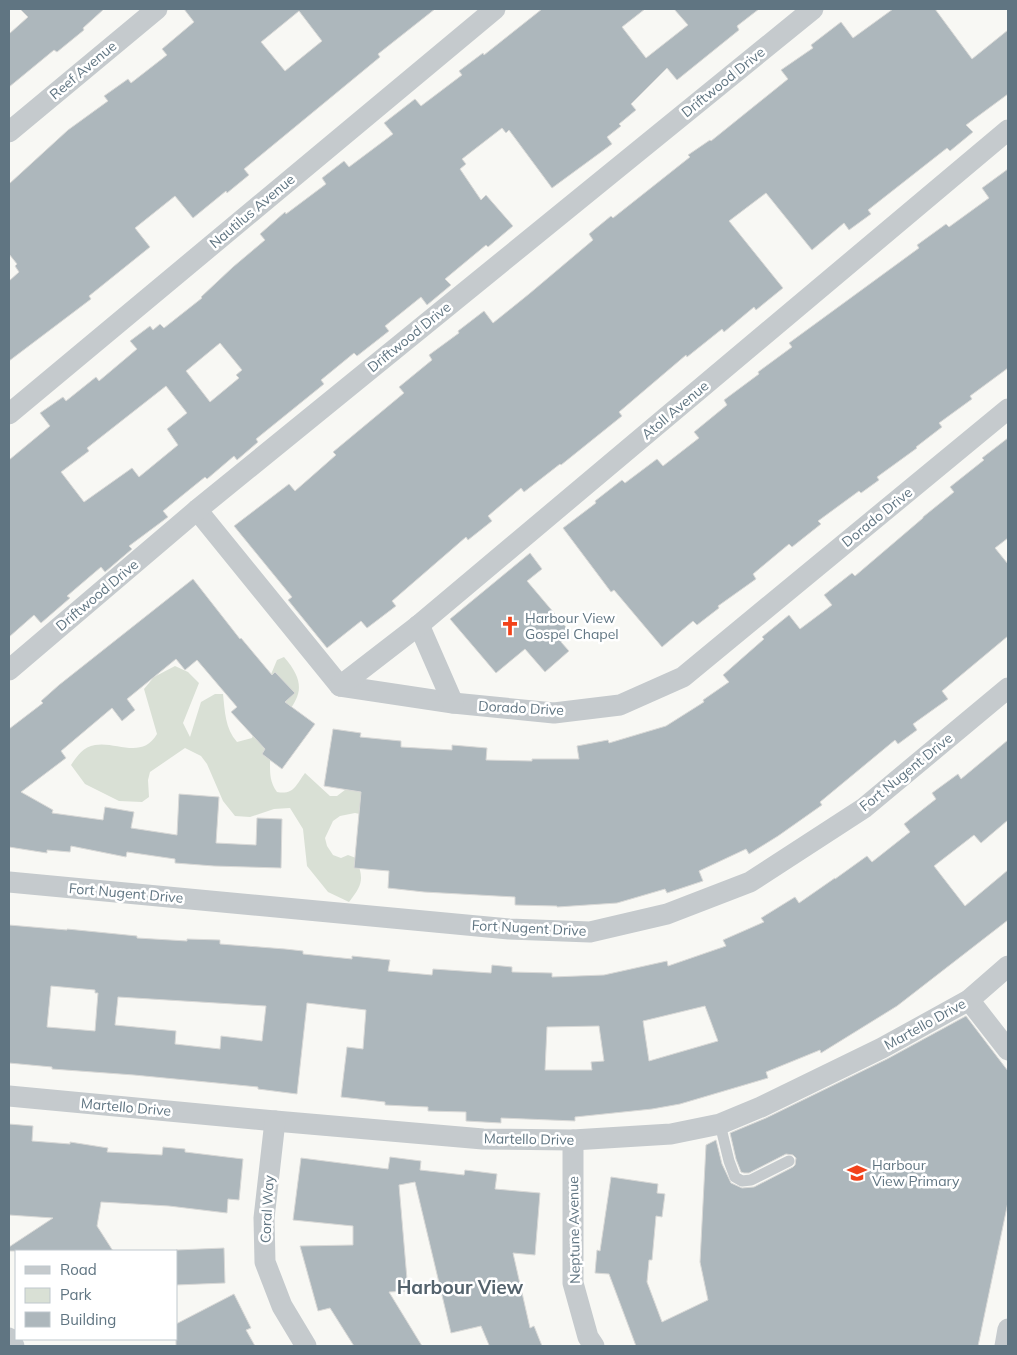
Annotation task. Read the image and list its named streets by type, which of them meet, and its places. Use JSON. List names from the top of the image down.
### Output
{
  "streets": {
    "street": [
      "Reef Avenue",
      "Driftwood Drive",
      "Nautilus Avenue",
      "Atoll Avenue",
      "Dorado Drive",
      "Fort Nugent Drive",
      "Martello Drive",
      "Coral Way",
      "Neptune Avenue"
    ]
  },
  "crossings": [
    ["Atoll Avenue", "Dorado Drive"],
    ["Martello Drive", "Coral Way"],
    ["Martello Drive", "Neptune Avenue"]
  ],
  "districts": ["Harbour View"],
  "places": {
    "church": ["Harbour View Gospel Chapel"],
    "school or university": ["Harbour View Primary"]
  },
  "legend": ["Road", "Park", "Building"]
}
